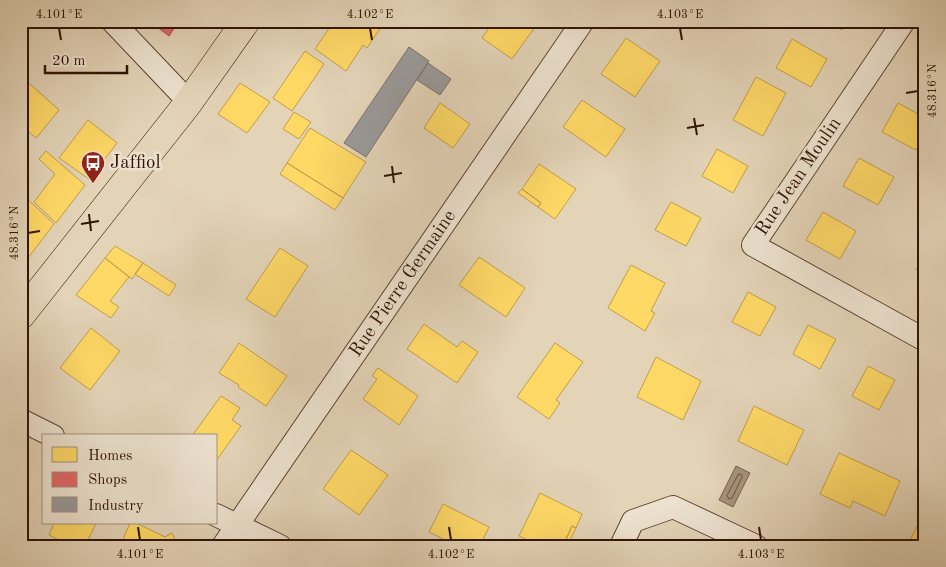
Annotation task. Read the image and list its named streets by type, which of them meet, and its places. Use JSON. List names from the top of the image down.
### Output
{
  "streets": {
    "street": ["Rue Jean Moulin", "Rue Pierre Germaine"]
  },
  "places": {
    "bus stop": ["Jaffiol"]
  },
  "legend": ["Homes", "Shops", "Industry"],
  "scale_bar": "20 m",
  "coordinates": [
    "4.101°E",
    "4.102°E",
    "4.103°E",
    "48.316°N"
  ]
}
